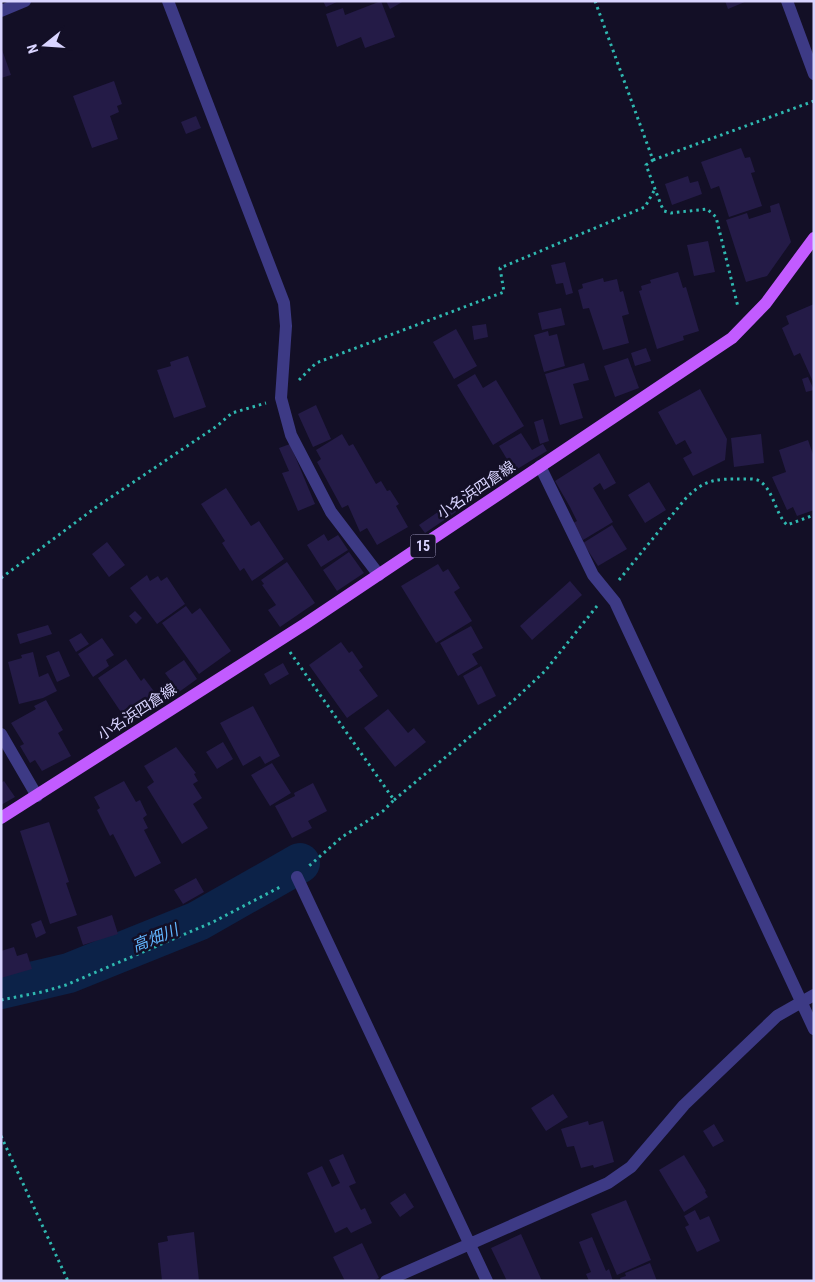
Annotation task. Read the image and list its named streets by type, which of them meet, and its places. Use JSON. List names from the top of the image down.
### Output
{
  "streets": {
    "main road": ["小名浜四倉線", "15"]
  },
  "water": ["高畑川"],
  "north": "left"
}
